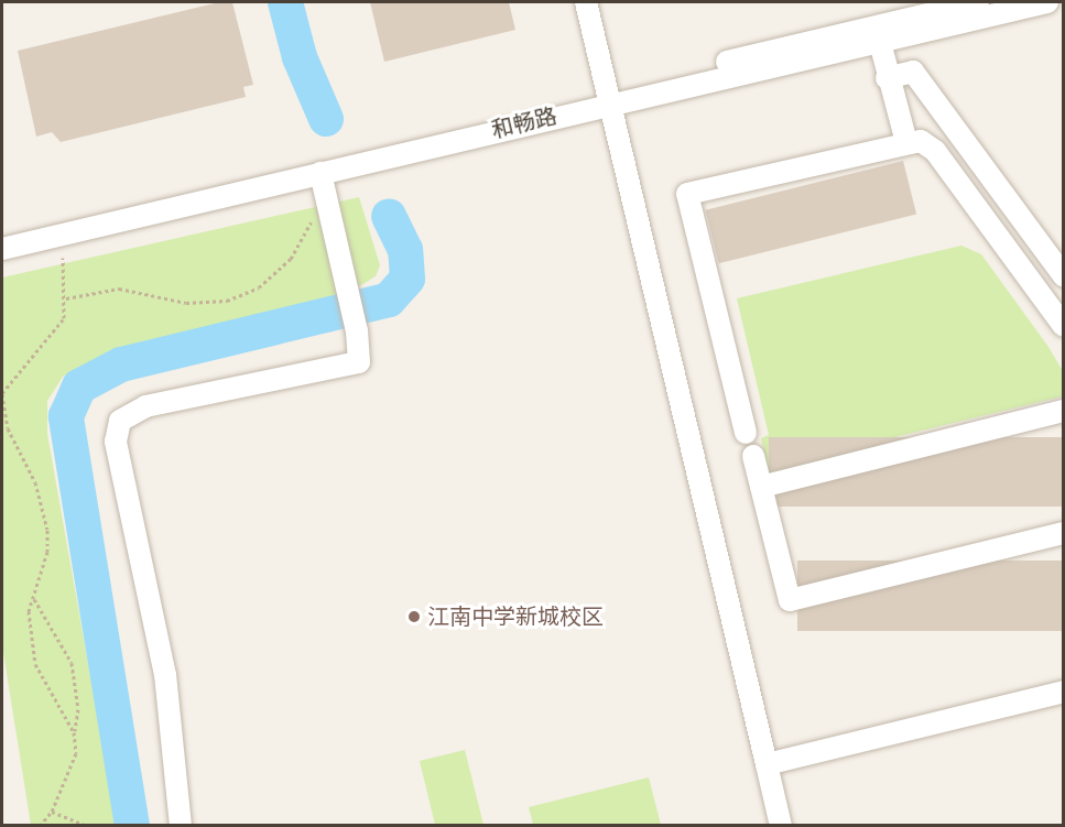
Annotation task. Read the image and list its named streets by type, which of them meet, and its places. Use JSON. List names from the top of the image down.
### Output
{
  "streets": {
    "street": ["和畅路"]
  },
  "places": ["江南中学新城校区"]
}
